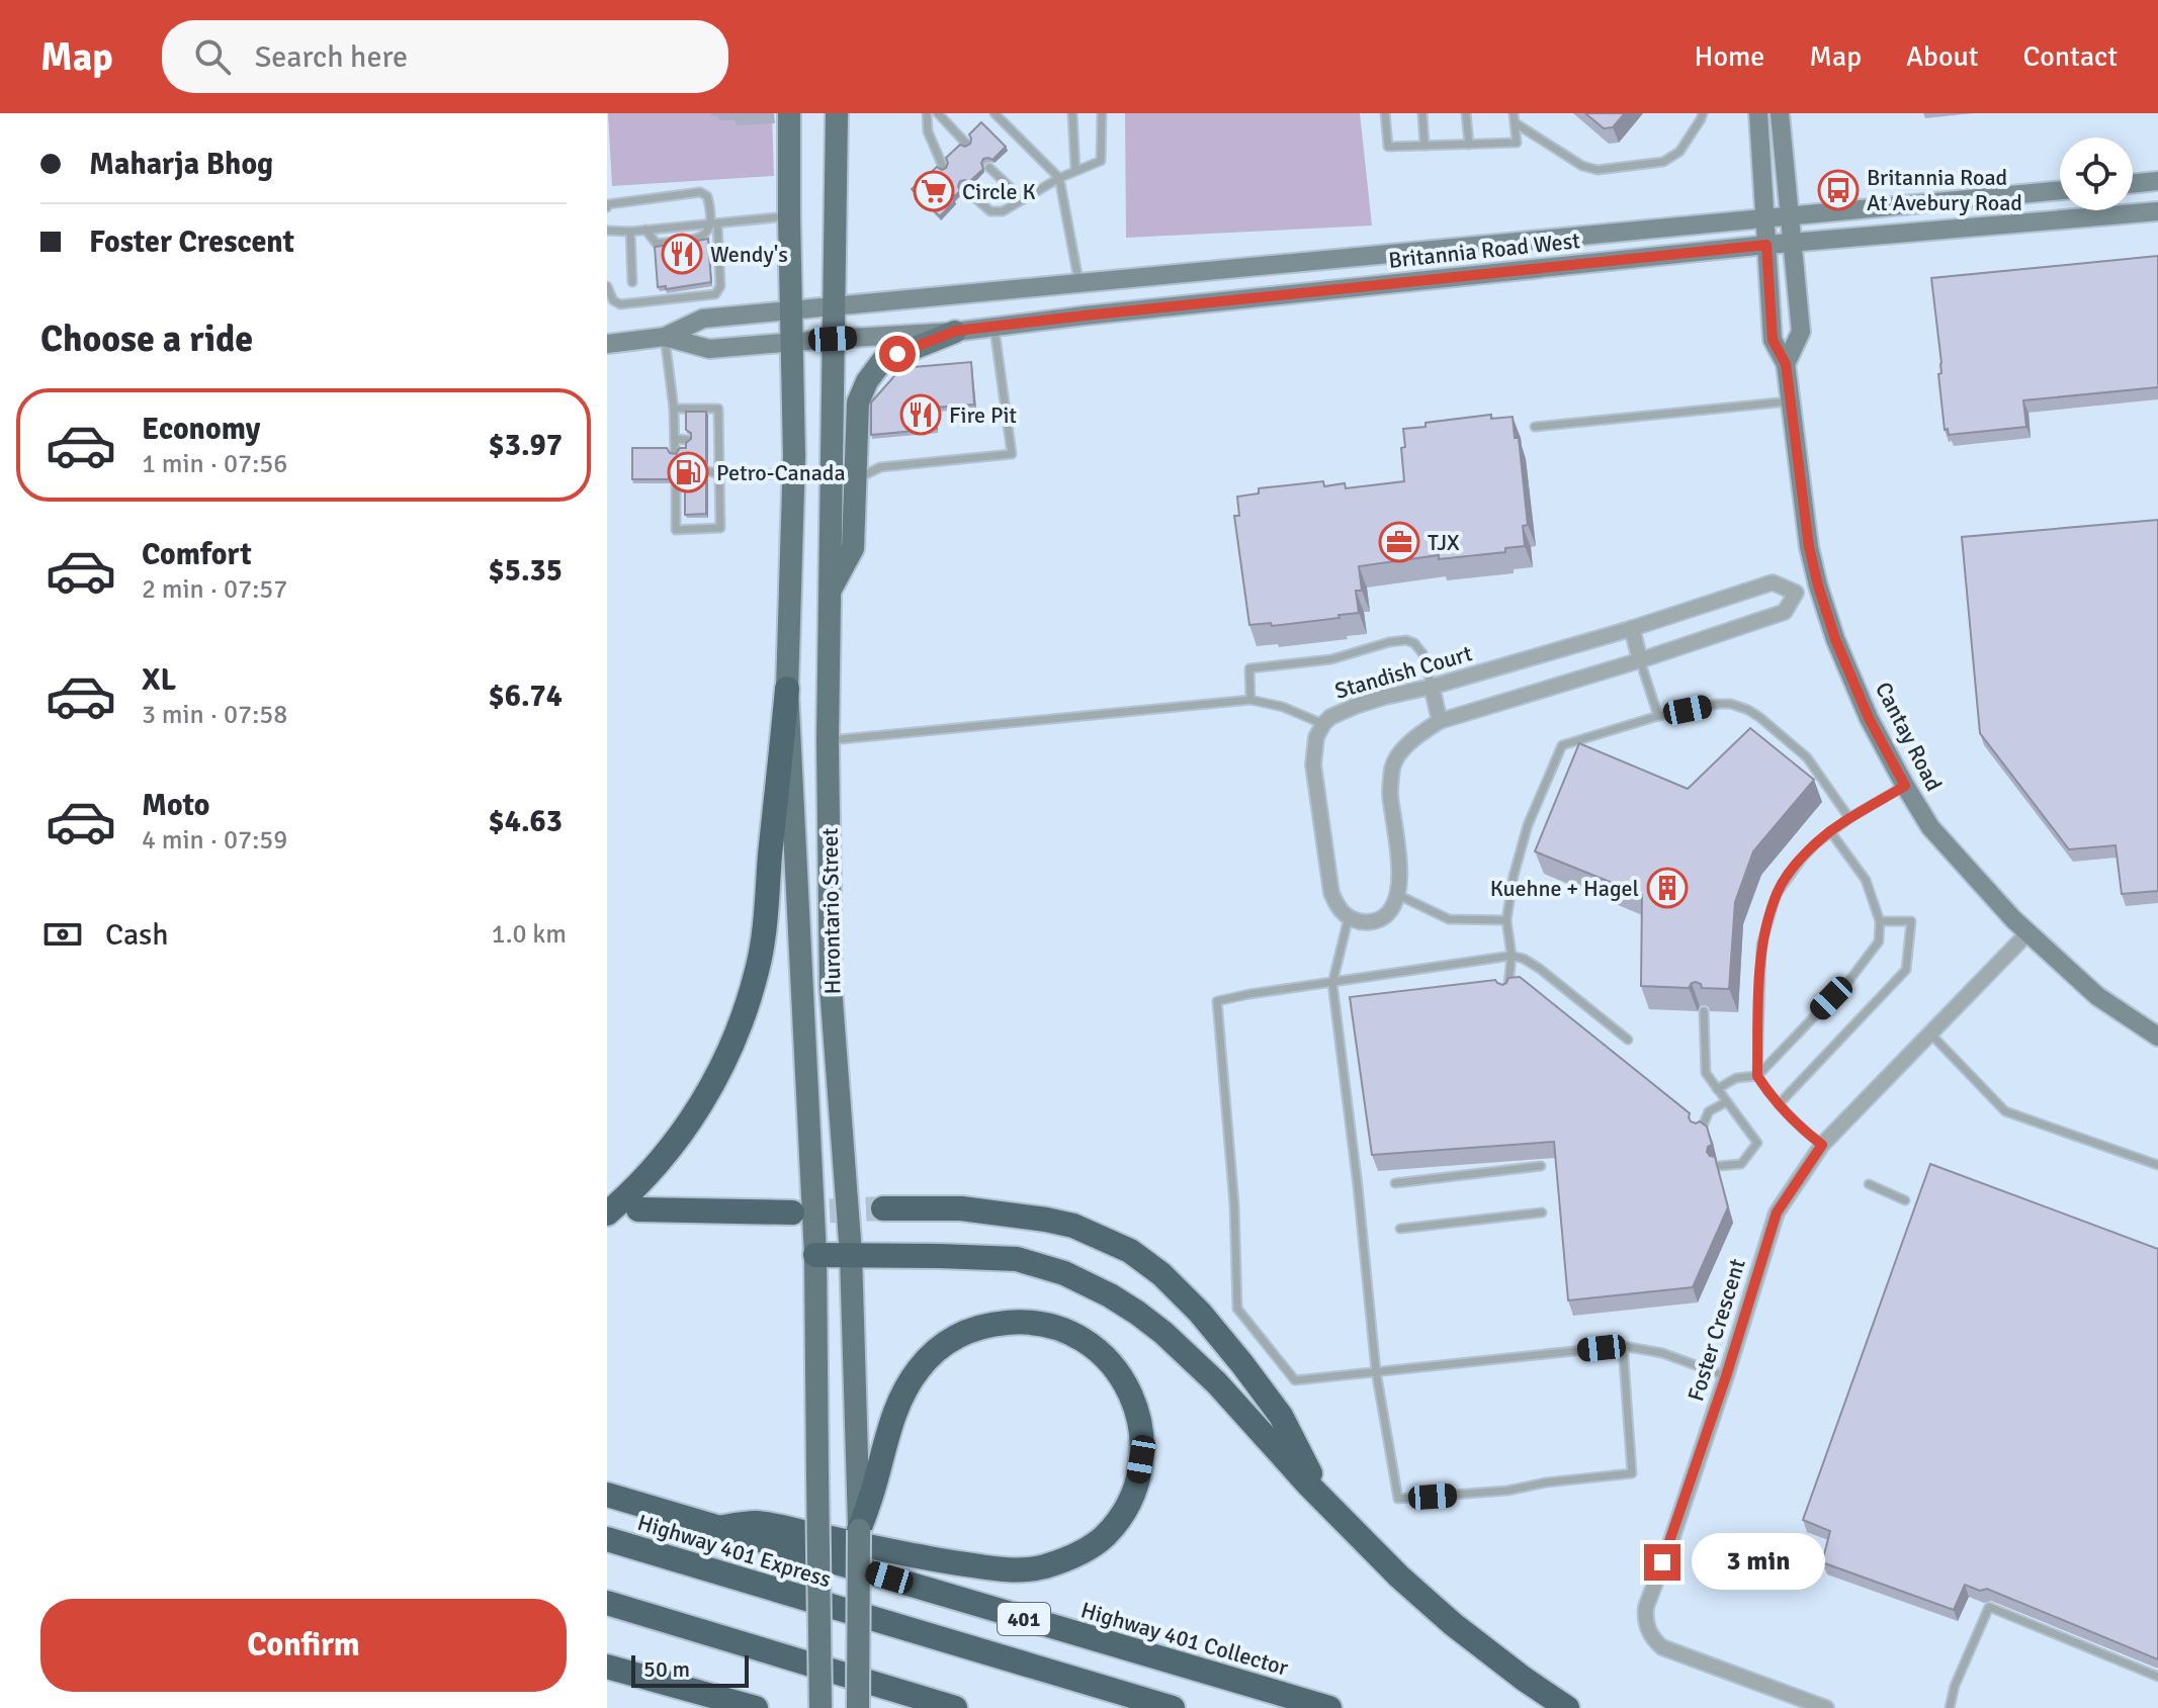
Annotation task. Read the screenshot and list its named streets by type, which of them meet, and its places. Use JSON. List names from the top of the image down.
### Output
{
  "streets": {
    "highway": ["Highway 401 Express", "401", "Highway 401 Collector"],
    "main road": ["Britannia Road West", "Cantay Road", "Hurontario Street"],
    "street": ["Standish Court", "Foster Crescent"]
  },
  "crossings": [
    ["Britannia Road West", "Cantay Road"],
    ["Britannia Road West", "Hurontario Street"],
    ["Standish Court", "Cantay Road"],
    ["Cantay Road", "Foster Crescent"]
  ],
  "places": {
    "bus stop": ["Britannia Road At Avebury Road"],
    "supermarket": ["Circle K"],
    "restaurant": ["Wendy's", "Fire Pit"],
    "fuel station": ["Petro-Canada"],
    "office": ["TJX"],
    "building": ["Kuehne + Hagel"]
  },
  "scale_bar": "50 m",
  "page": {
    "header": "Map",
    "search": "Search here",
    "nav": [
      "Home",
      "Map",
      "About",
      "Contact"
    ],
    "banner": ["Maharja Bhog", "Foster Crescent"],
    "heading": "Choose a ride",
    "list": [
      {
        "name": "Economy",
        "note": "1 min · 07:56",
        "value": "$3.97"
      },
      {
        "name": "Comfort",
        "note": "2 min · 07:57",
        "value": "$5.35"
      },
      {
        "name": "XL",
        "note": "3 min · 07:58",
        "value": "$6.74"
      },
      {
        "name": "Moto",
        "note": "4 min · 07:59",
        "value": "$4.63"
      }
    ],
    "pay": ["Cash", "1.0 km"],
    "bubble": "3 min",
    "buttons": "Confirm",
    "scale": "50 m"
  }
}
